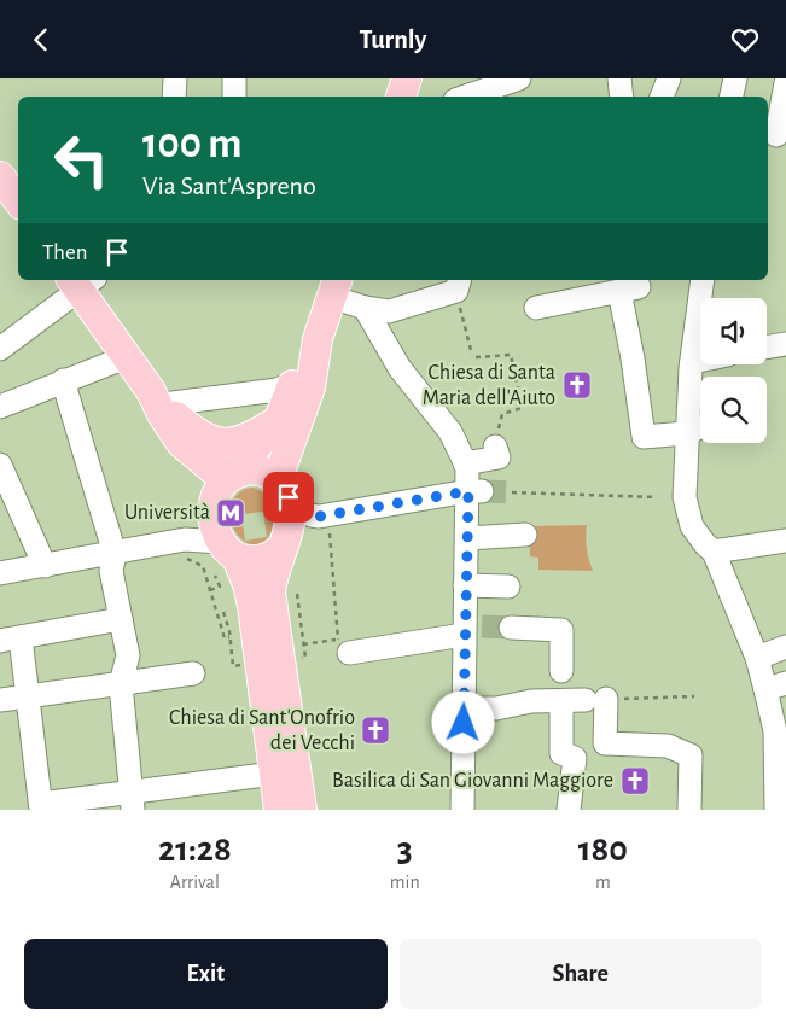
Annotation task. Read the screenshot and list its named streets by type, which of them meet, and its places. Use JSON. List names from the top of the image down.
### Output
{
  "places": {
    "church": ["Chiesa di Santa Maria dell'Aiuto", "Chiesa di Sant'Onofrio dei Vecchi", "Basilica di San Giovanni Maggiore"],
    "metro station": ["Università"]
  },
  "page": {
    "header": "Turnly",
    "turn": ["100 m", "Via Sant'Aspreno"],
    "then": "Then",
    "eta": [
      "21:28",
      "Arrival",
      "3",
      "min",
      "180",
      "m"
    ],
    "buttons": ["Exit", "Share"]
  }
}
